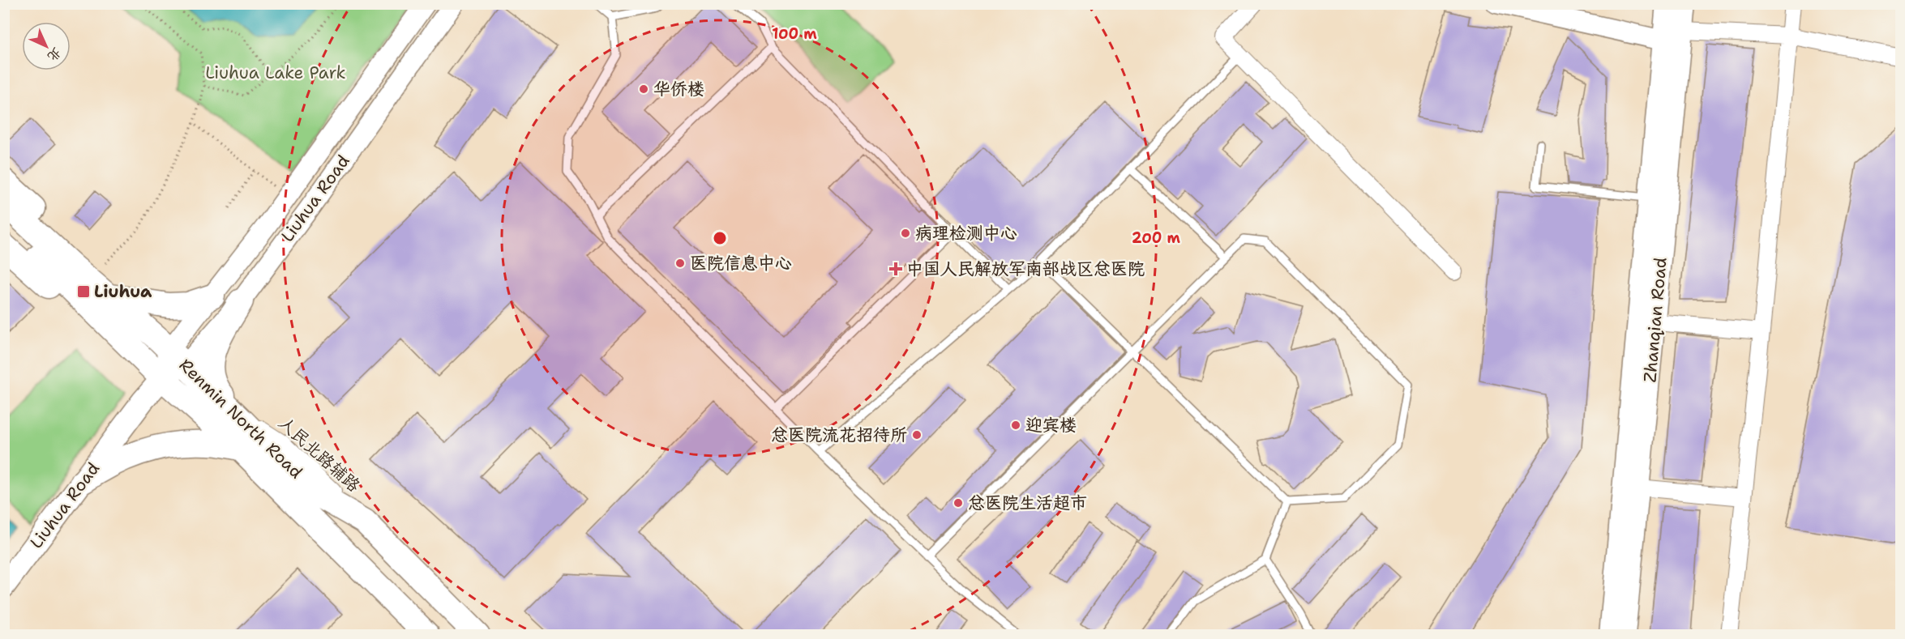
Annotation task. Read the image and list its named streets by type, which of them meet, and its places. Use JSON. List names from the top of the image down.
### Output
{
  "streets": {
    "main road": ["Liuhua Road", "Renmin North Road"],
    "street": ["Zhanqian Road"]
  },
  "crossings": [
    ["Liuhua Road", "Renmin North Road"]
  ],
  "parks": ["Liuhua Lake Park"],
  "places": {
    "other": [
      "华侨楼",
      "病理检测中心",
      "医院信息中心",
      "迎宾楼",
      "总医院流花招待所",
      "总医院生活超市"
    ],
    "health": ["中国人民解放军南部战区总医院"],
    "transit": ["Liuhua"]
  },
  "north": "bottom right",
  "rings": ["100 m", "200 m"]
}
